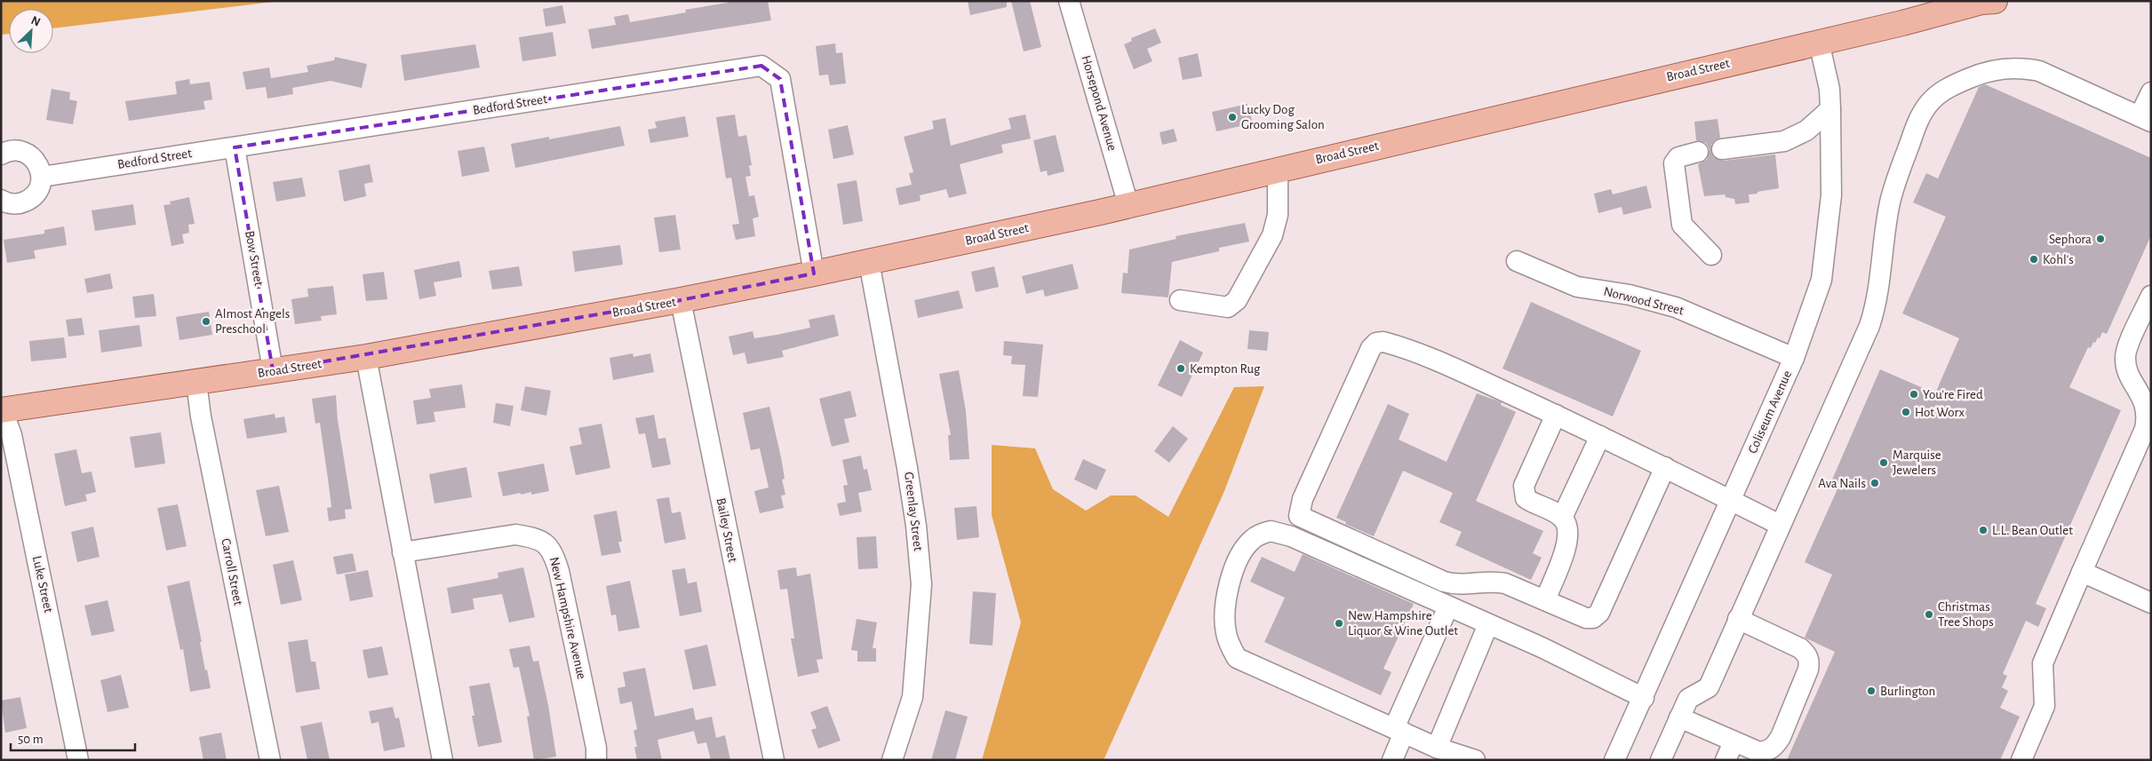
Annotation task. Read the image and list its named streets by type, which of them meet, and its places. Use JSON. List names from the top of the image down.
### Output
{
  "streets": {
    "main road": ["Broad Street"],
    "street": [
      "Horsepond Avenue",
      "Bedford Street",
      "Bow Street",
      "Norwood Street",
      "Coliseum Avenue",
      "Greenlay Street",
      "Bailey Street",
      "Carroll Street",
      "Luke Street",
      "New Hampshire Avenue"
    ]
  },
  "crossings": [
    ["Broad Street", "Horsepond Avenue"],
    ["Broad Street", "Bedford Street"],
    ["Broad Street", "Bow Street"],
    ["Broad Street", "Coliseum Avenue"],
    ["Broad Street", "Greenlay Street"],
    ["Broad Street", "Bailey Street"],
    ["Broad Street", "Carroll Street"],
    ["Broad Street", "Luke Street"],
    ["Bedford Street", "Bow Street"],
    ["Norwood Street", "Coliseum Avenue"]
  ],
  "places": [
    "Lucky Dog Grooming Salon",
    "Sephora",
    "Kohl's",
    "Almost Angels Preschool",
    "Kempton Rug",
    "You're Fired",
    "Hot Worx",
    "Marquise Jewelers",
    "Ava Nails",
    "L.L. Bean Outlet",
    "Christmas Tree Shops",
    "New Hampshire Liquor & Wine Outlet",
    "Burlington"
  ],
  "scale_bar": "50 m",
  "north": "top right"
}
